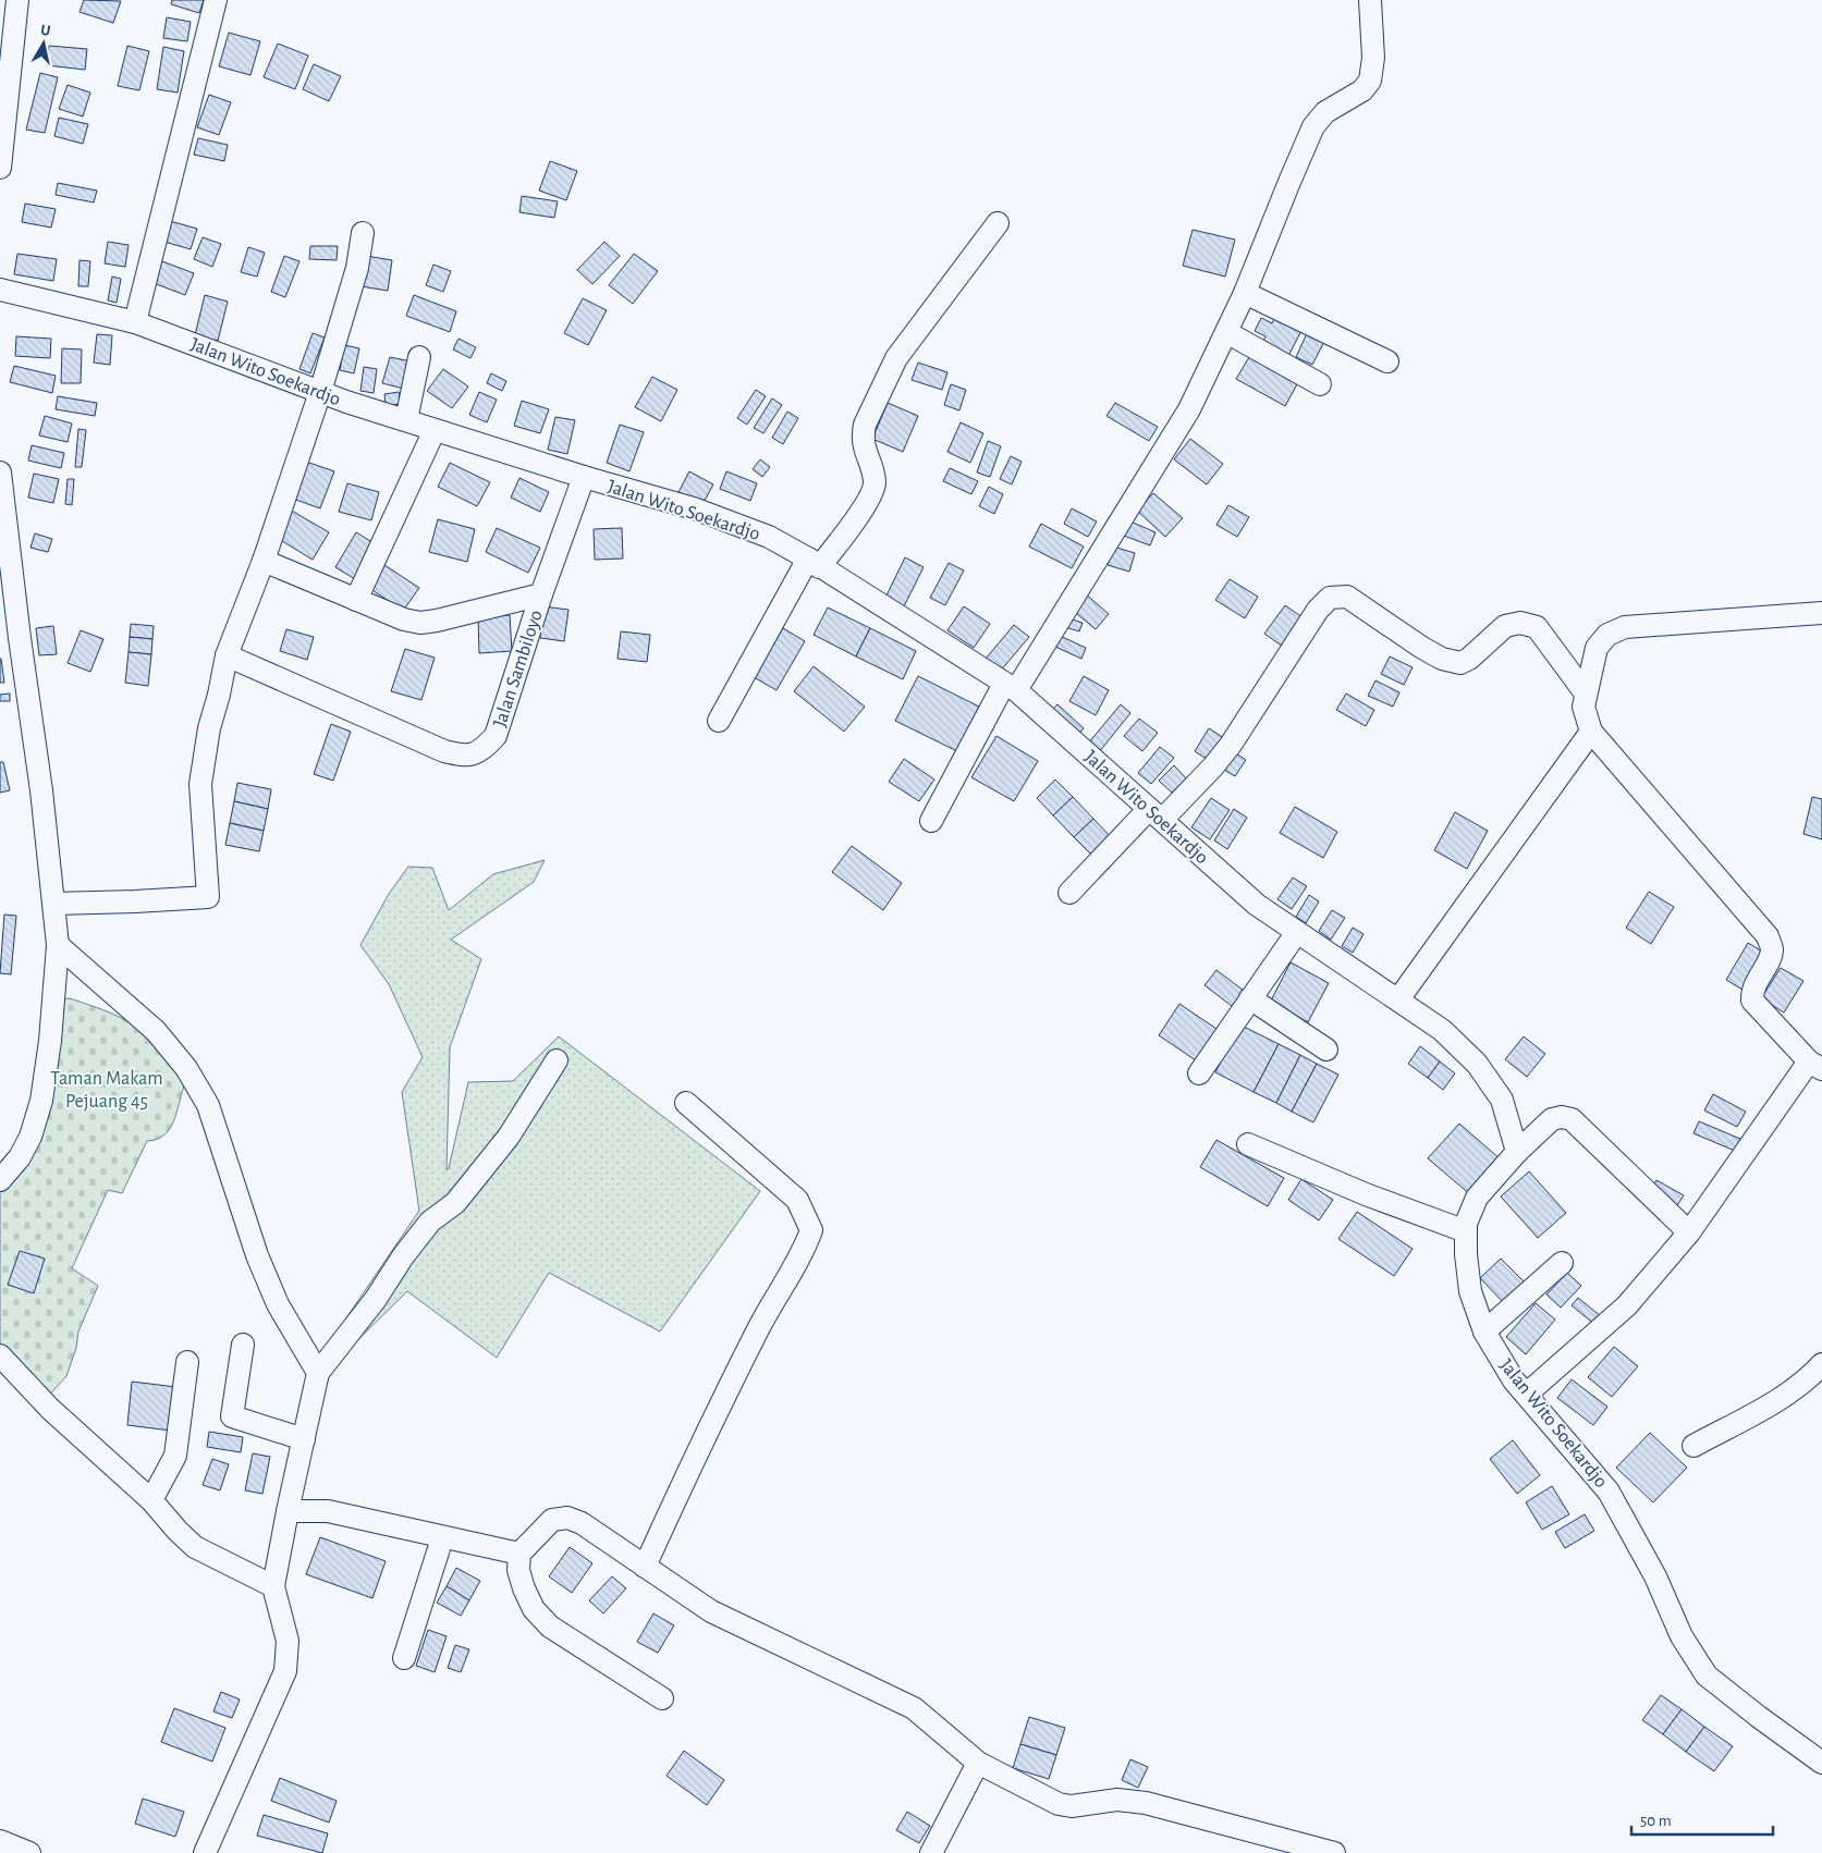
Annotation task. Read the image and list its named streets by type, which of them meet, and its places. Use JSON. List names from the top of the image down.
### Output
{
  "streets": {
    "street": ["Jalan Wito Soekardjo", "Jalan Sambiloyo"]
  },
  "crossings": [
    ["Jalan Wito Soekardjo", "Jalan Sambiloyo"]
  ],
  "parks": ["Taman Makam Pejuang 45"],
  "scale_bar": "50 m",
  "north": "top"
}
